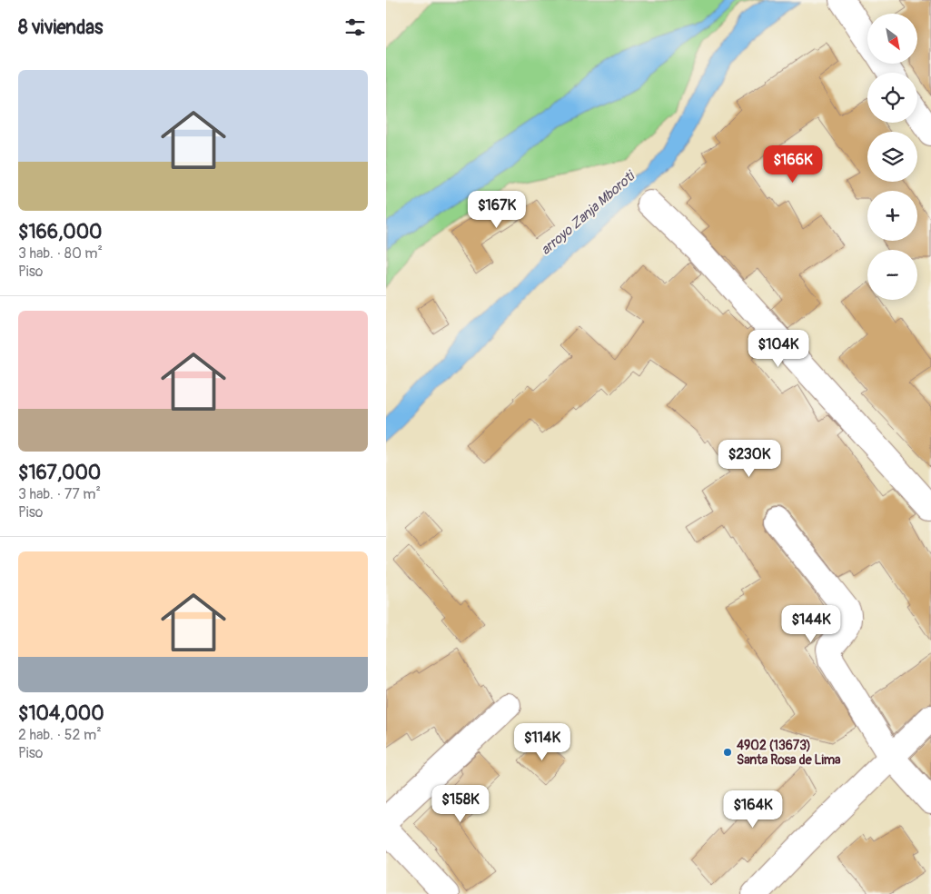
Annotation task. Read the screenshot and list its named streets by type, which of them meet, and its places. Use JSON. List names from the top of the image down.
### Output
{
  "water": ["arroyo Zanja Mboroti"],
  "places": ["4902 (13673) Santa Rosa de Lima"],
  "north": "bottom right",
  "page": {
    "heading": "8 viviendas",
    "map_buttons": ["+", "−"],
    "list": [
      {
        "name": "$166,000",
        "note": "3 hab. · 80 m² · Piso"
      },
      {
        "name": "$167,000",
        "note": "3 hab. · 77 m² · Piso"
      },
      {
        "name": "$104,000",
        "note": "2 hab. · 52 m² · Piso"
      }
    ],
    "price": [
      "$166K",
      "$167K",
      "$104K",
      "$230K",
      "$144K",
      "$114K",
      "$158K",
      "$164K"
    ]
  }
}
